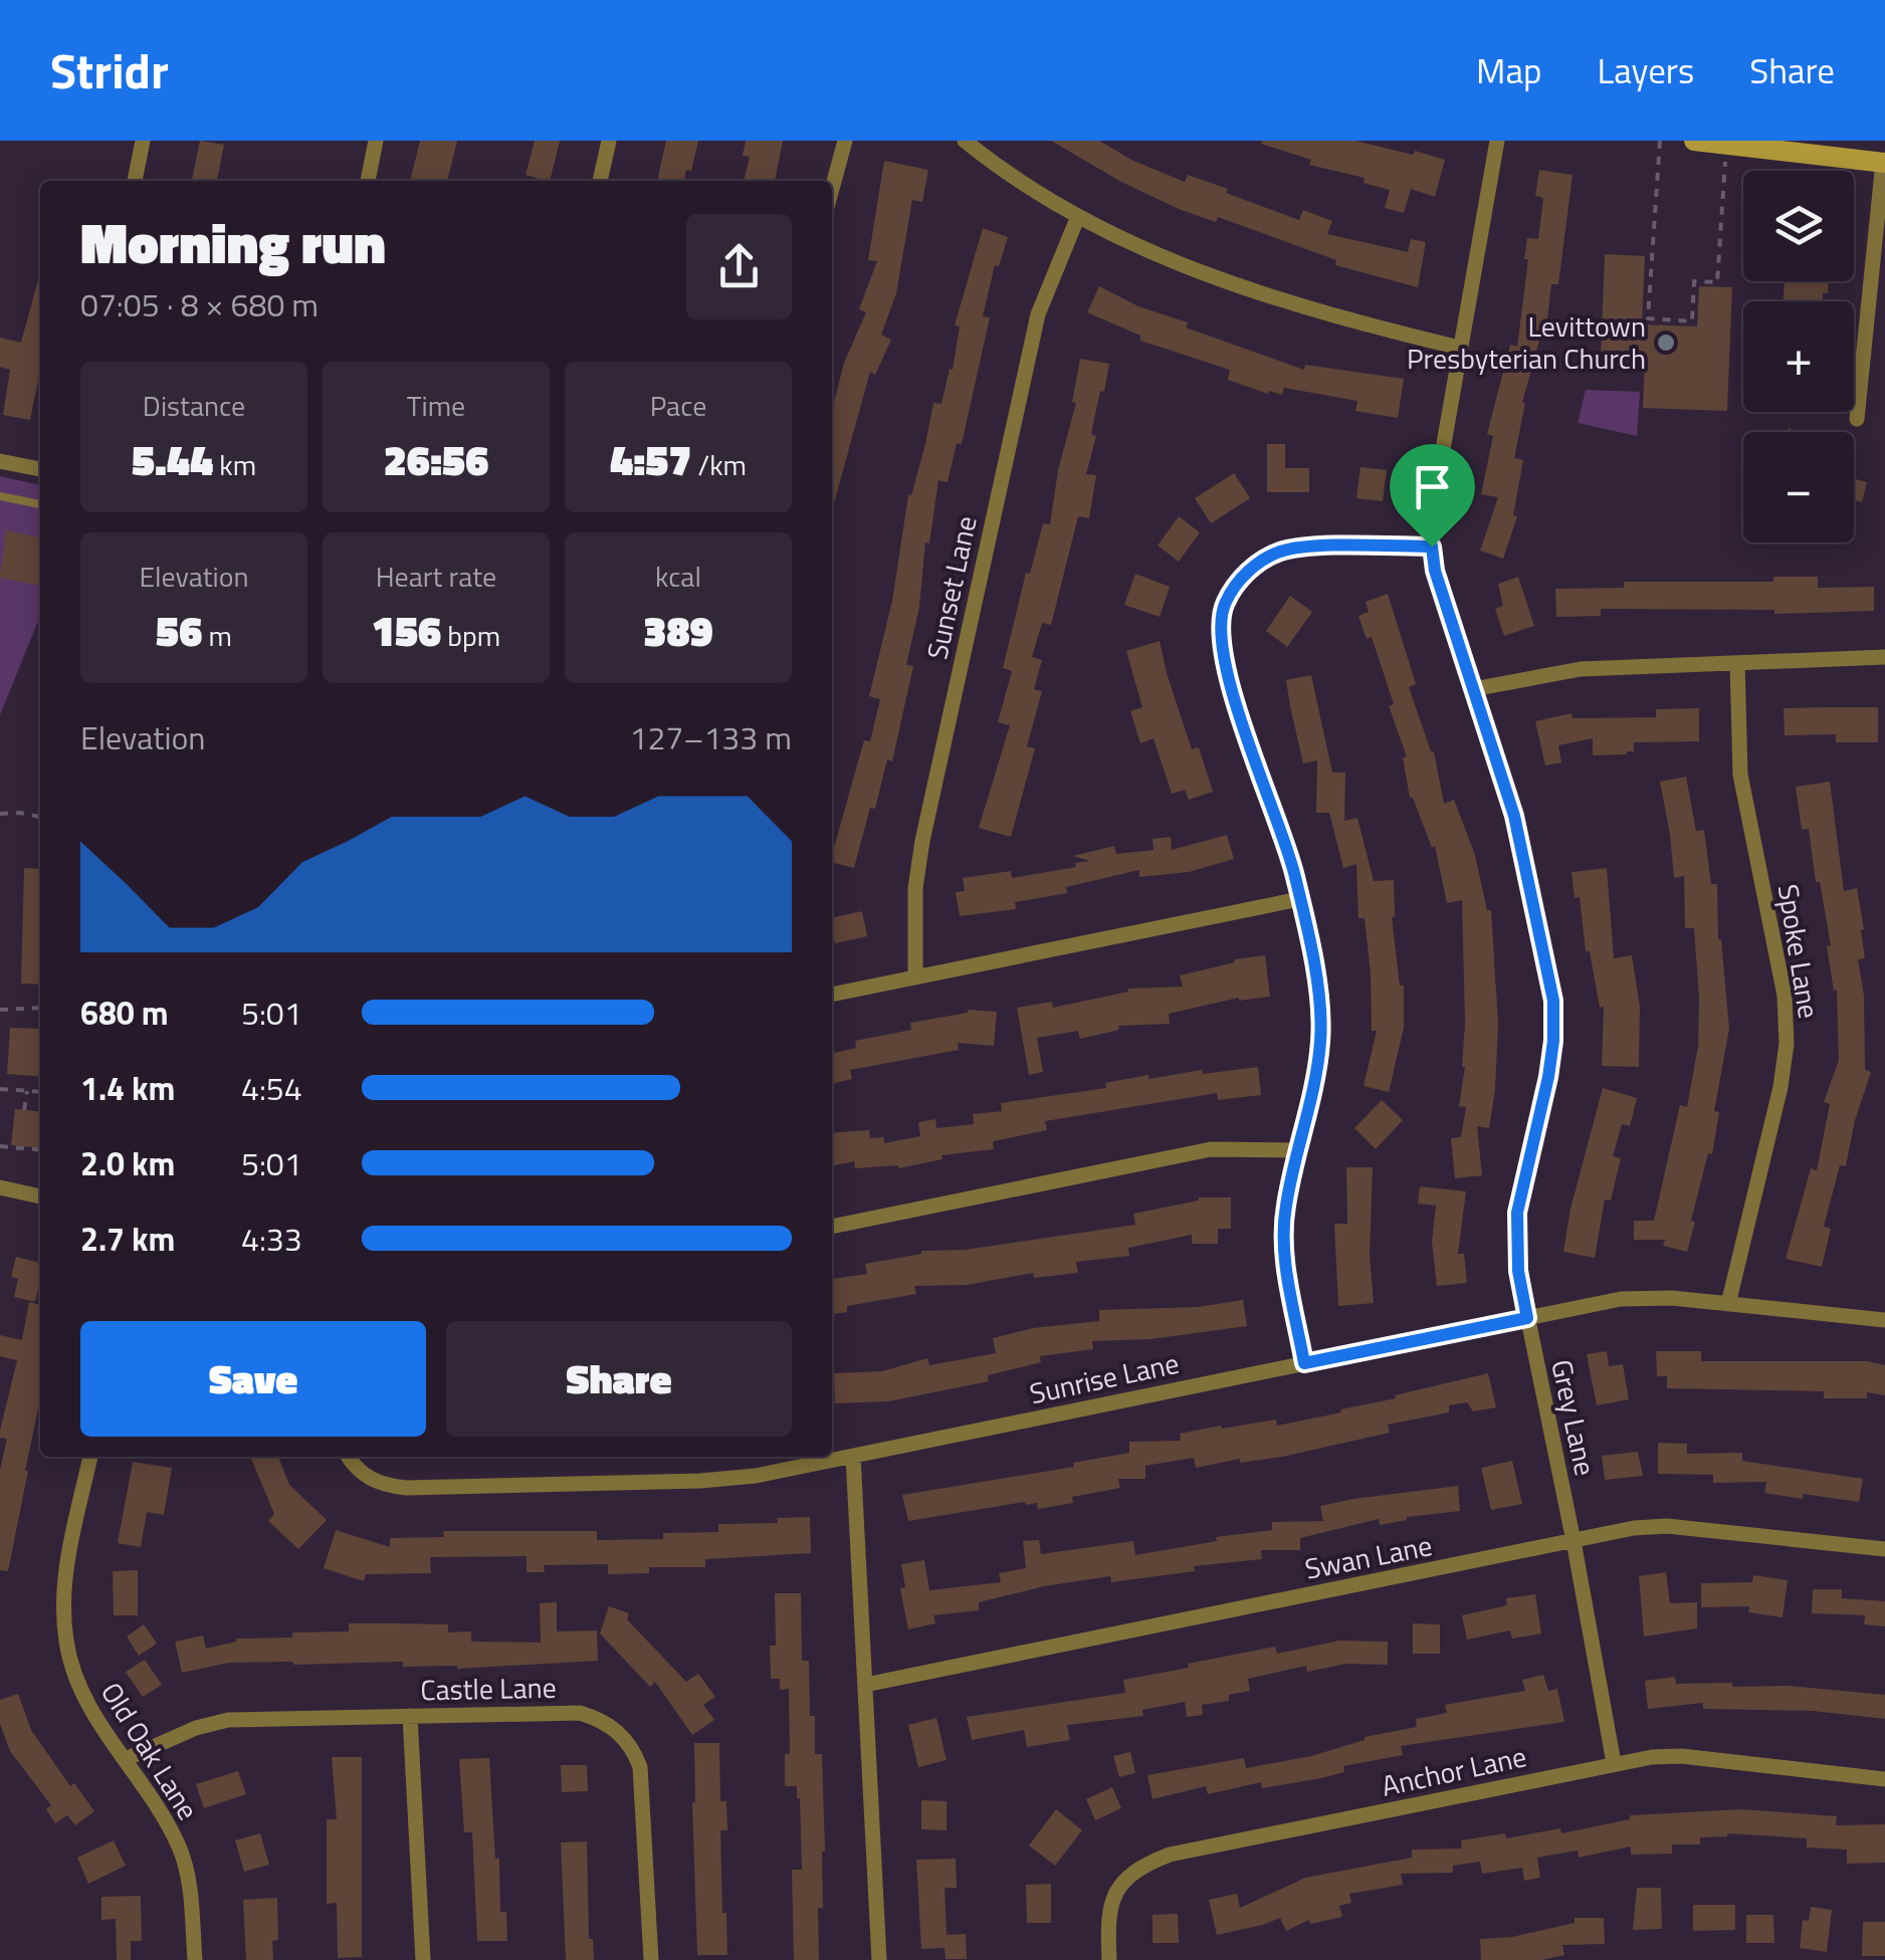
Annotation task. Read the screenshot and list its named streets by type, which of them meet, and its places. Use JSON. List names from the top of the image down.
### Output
{
  "streets": {
    "street": [
      "Sunset Lane",
      "Spoke Lane",
      "Sunrise Lane",
      "Grey Lane",
      "Swan Lane",
      "Castle Lane",
      "Old Oak Lane",
      "Anchor Lane"
    ]
  },
  "crossings": [
    ["Spoke Lane", "Sunrise Lane"],
    ["Sunrise Lane", "Grey Lane"],
    ["Grey Lane", "Swan Lane"],
    ["Grey Lane", "Anchor Lane"],
    ["Castle Lane", "Old Oak Lane"]
  ],
  "places": ["Levittown Presbyterian Church"],
  "page": {
    "header": "Stridr",
    "nav": ["Map", "Layers", "Share"],
    "map_buttons": ["+", "−"],
    "heading": ["Morning run", "07:05 · 8 × 680 m"],
    "stats": [
      ["Distance", "5.44 km"],
      ["Time", "26:56"],
      ["Pace", "4:57 /km"],
      ["Elevation", "56 m"],
      ["Heart rate", "156 bpm"],
      ["kcal", "389"]
    ],
    "chart": ["Elevation", "127–133 m"],
    "list": [
      {
        "name": "680 m",
        "note": "5:01"
      },
      {
        "name": "1.4 km",
        "note": "4:54"
      },
      {
        "name": "2.0 km",
        "note": "5:01"
      },
      {
        "name": "2.7 km",
        "note": "4:33"
      }
    ],
    "buttons": ["Save", "Share"]
  }
}
